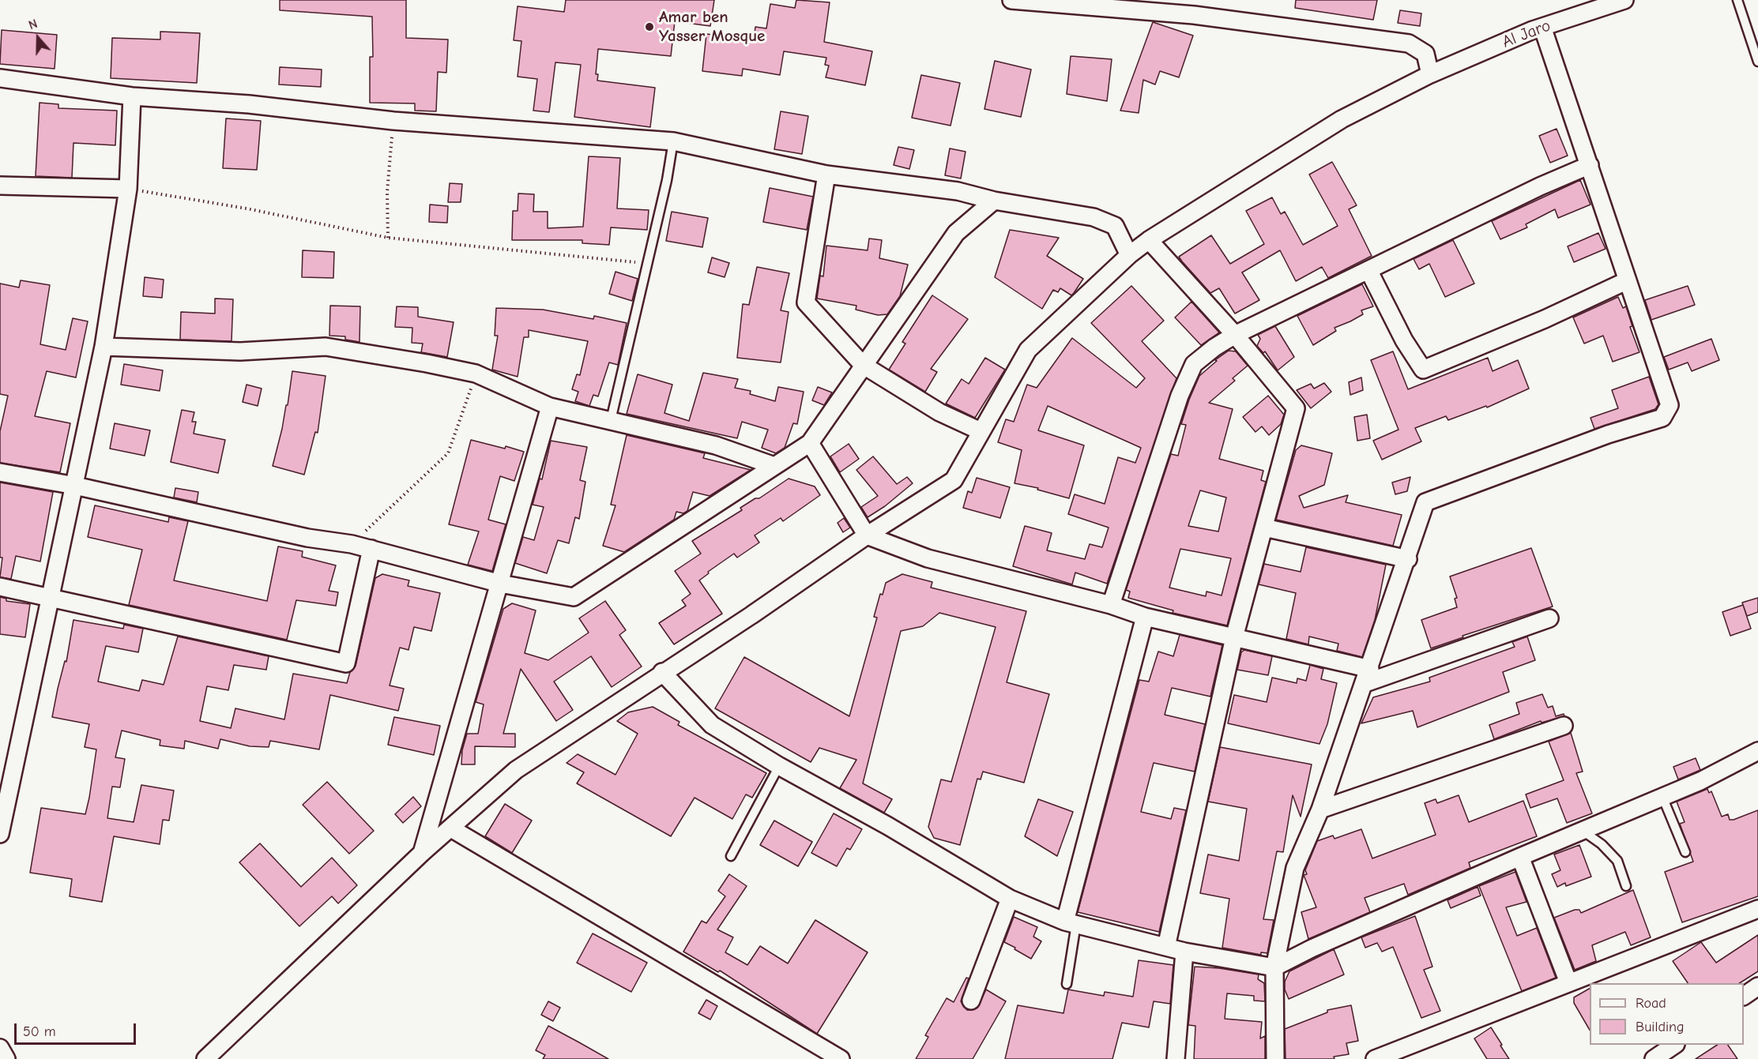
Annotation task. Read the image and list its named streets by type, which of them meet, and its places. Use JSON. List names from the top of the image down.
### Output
{
  "streets": {
    "street": ["Al Jaro"]
  },
  "places": ["Amar ben Yasser Mosque"],
  "legend": ["Road", "Building"],
  "scale_bar": "50 m",
  "north": "top"
}
